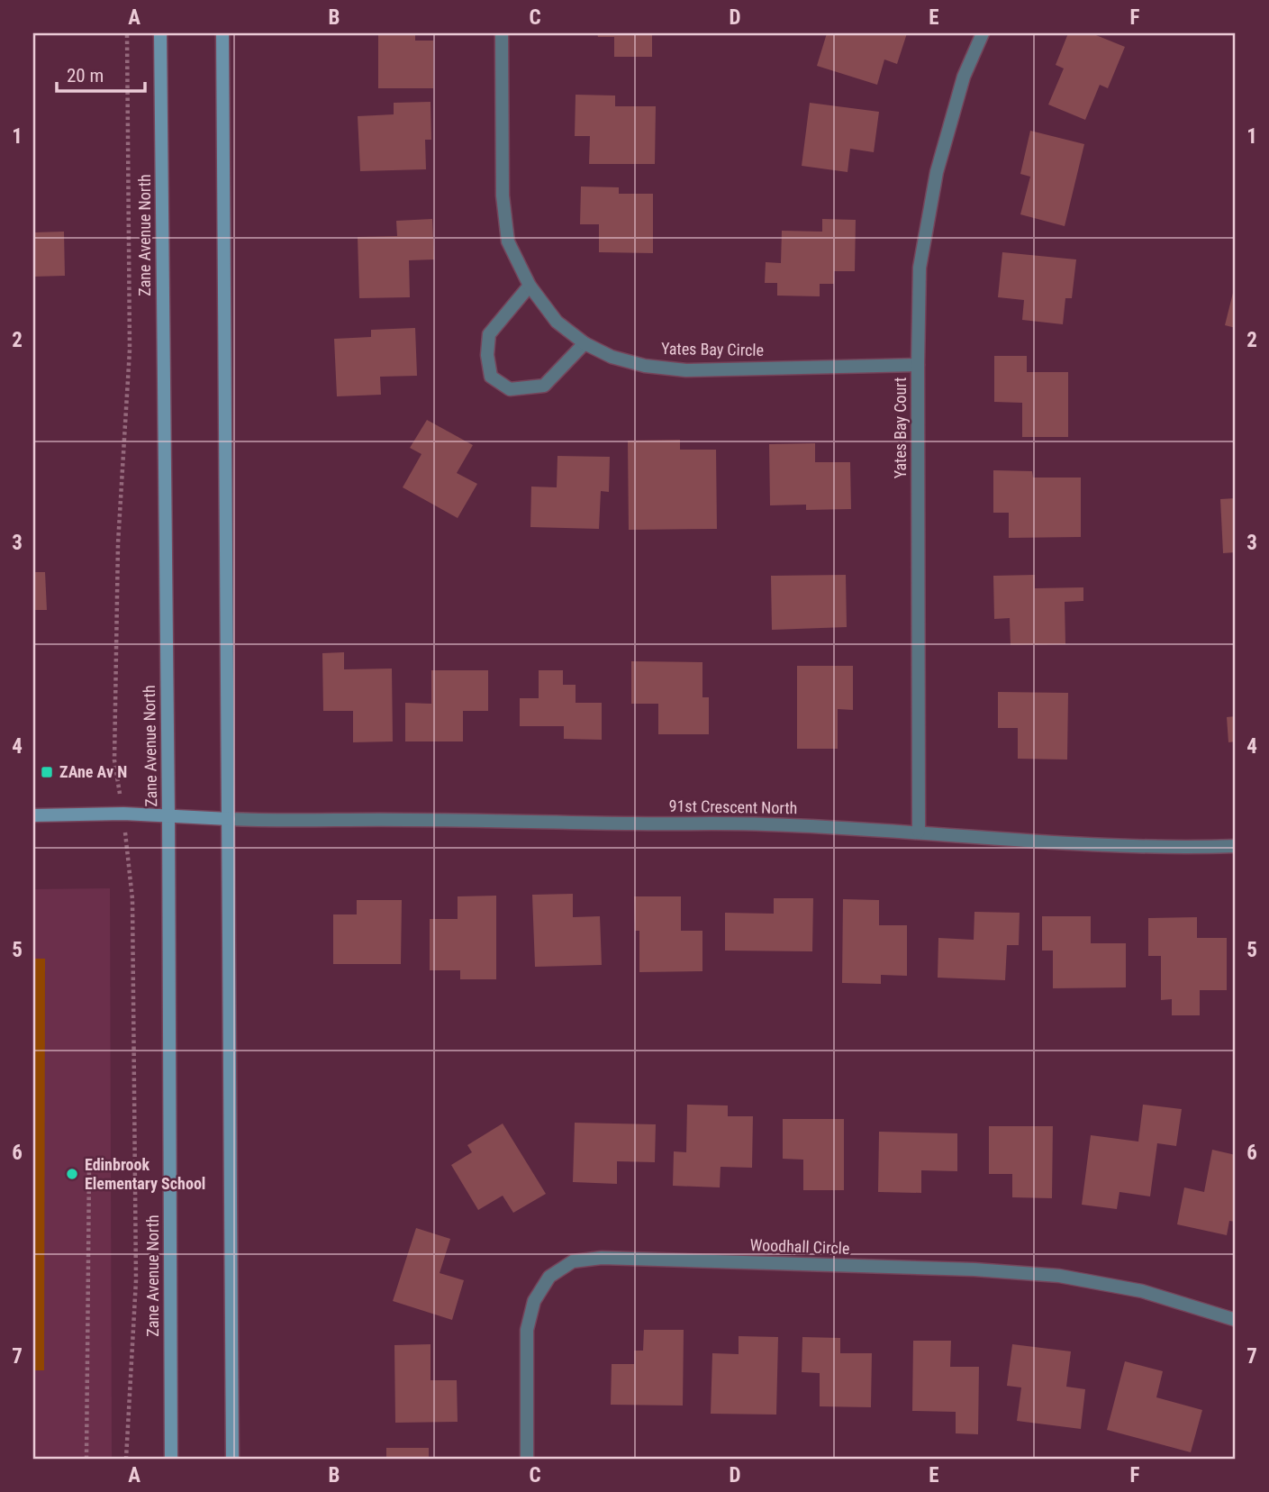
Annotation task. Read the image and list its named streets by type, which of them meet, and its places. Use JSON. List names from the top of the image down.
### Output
{
  "streets": {
    "main road": ["Zane Avenue North"],
    "street": [
      "Yates Bay Circle",
      "Yates Bay Court",
      "91st Crescent North",
      "Woodhall Circle"
    ]
  },
  "crossings": [
    ["Yates Bay Circle", "Yates Bay Court"],
    ["Yates Bay Court", "91st Crescent North"]
  ],
  "places": {
    "transit": ["ZAne Av N"],
    "other": ["Edinbrook Elementary School"]
  },
  "scale_bar": "20 m",
  "grid": {
    "columns": [
      "A",
      "B",
      "C",
      "D",
      "E",
      "F"
    ],
    "rows": [
      "1",
      "2",
      "3",
      "4",
      "5",
      "6",
      "7"
    ]
  }
}
